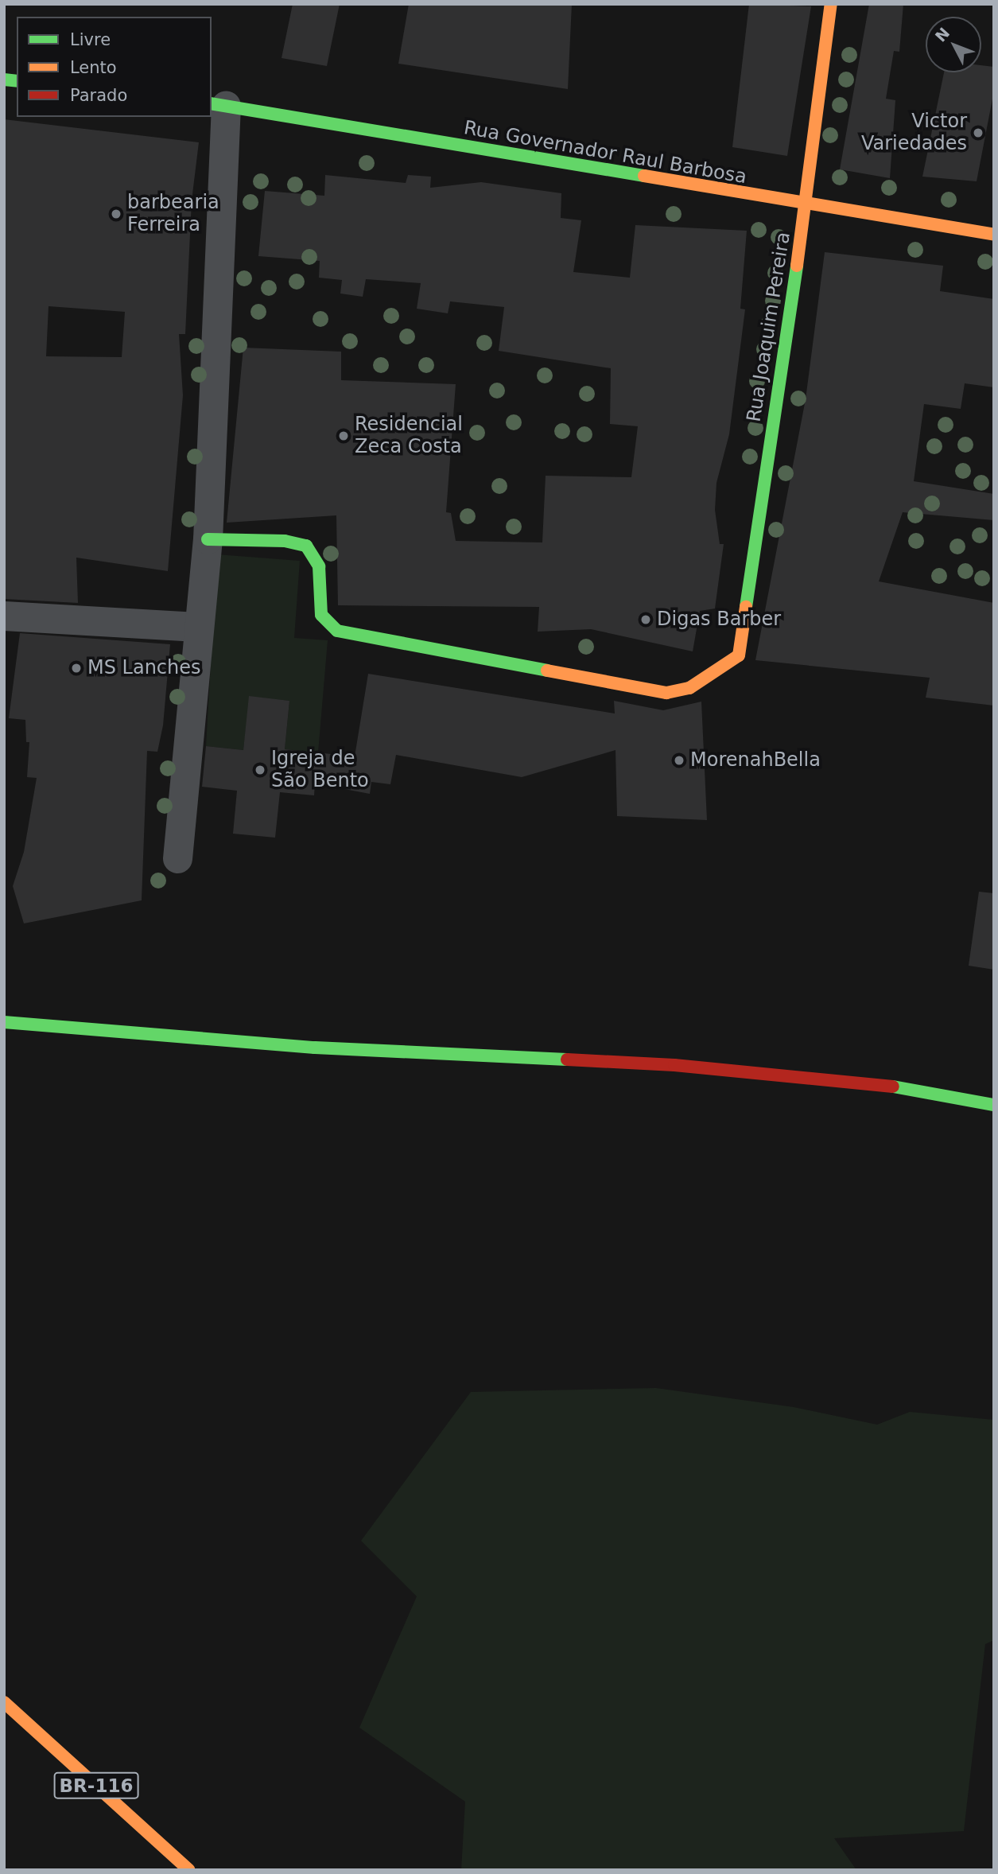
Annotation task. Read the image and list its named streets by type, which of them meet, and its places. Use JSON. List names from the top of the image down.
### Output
{
  "streets": {
    "main road": ["Rua Governador Raul Barbosa", "Rua Joaquim Pereira", "BR-116"]
  },
  "crossings": [
    ["Rua Governador Raul Barbosa", "Rua Joaquim Pereira"]
  ],
  "places": [
    "Victor Variedades",
    "barbearia Ferreira",
    "Residencial Zeca Costa",
    "Digas Barber",
    "MS Lanches",
    "MorenahBella",
    "Igreja de São Bento"
  ],
  "legend": ["Livre", "Lento", "Parado"],
  "north": "top left"
}
